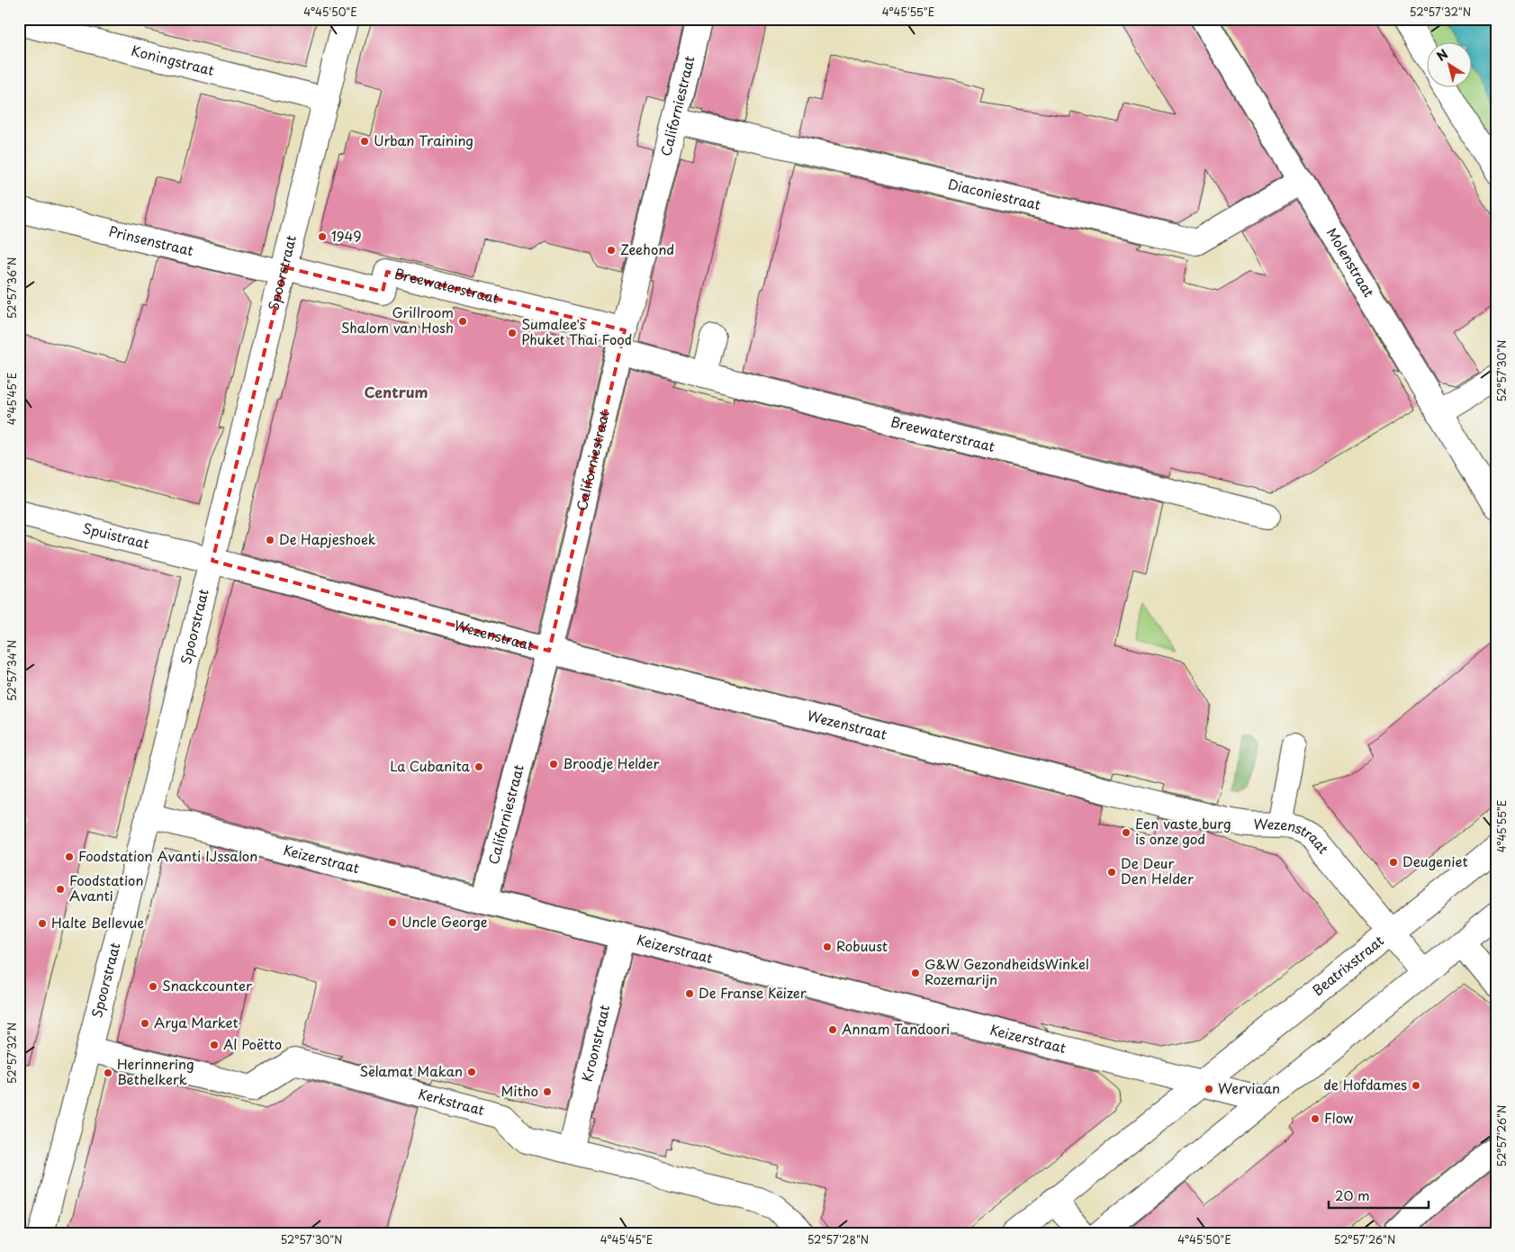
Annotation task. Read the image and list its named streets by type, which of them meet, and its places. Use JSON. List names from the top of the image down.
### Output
{
  "streets": {
    "street": [
      "Koningstraat",
      "Californiestraat",
      "Diaconiestraat",
      "Prinsenstraat",
      "Molenstraat",
      "Spoorstraat",
      "Breewaterstraat",
      "Spuistraat",
      "Wezenstraat",
      "Keizerstraat",
      "Beatrixstraat",
      "Kroonstraat",
      "Kerkstraat"
    ]
  },
  "crossings": [
    ["Koningstraat", "Spoorstraat"],
    ["Californiestraat", "Diaconiestraat"],
    ["Californiestraat", "Breewaterstraat"],
    ["Californiestraat", "Wezenstraat"],
    ["Californiestraat", "Keizerstraat"],
    ["Diaconiestraat", "Molenstraat"],
    ["Prinsenstraat", "Spoorstraat"],
    ["Prinsenstraat", "Breewaterstraat"],
    ["Spoorstraat", "Breewaterstraat"],
    ["Spoorstraat", "Spuistraat"],
    ["Spoorstraat", "Wezenstraat"],
    ["Spoorstraat", "Keizerstraat"],
    ["Spoorstraat", "Kerkstraat"],
    ["Spuistraat", "Wezenstraat"],
    ["Wezenstraat", "Beatrixstraat"],
    ["Keizerstraat", "Beatrixstraat"],
    ["Keizerstraat", "Kroonstraat"],
    ["Kroonstraat", "Kerkstraat"]
  ],
  "districts": ["Centrum"],
  "places": [
    "Urban Training",
    "1949",
    "Zeehond",
    "Grillroom Shalom van Hosh",
    "Sumalee's Phuket Thai Food",
    "De Hapjeshoek",
    "Broodje Helder",
    "La Cubanita",
    "Een vaste burg is onze god",
    "Foodstation Avanti IJssalon",
    "Deugeniet",
    "De Deur Den Helder",
    "Foodstation Avanti",
    "Uncle George",
    "Halte Bellevue",
    "Robuust",
    "G&W GezondheidsWinkel Rozemarijn",
    "Snackcounter",
    "De Franse Keizer",
    "Arya Market",
    "Annam Tandoori",
    "Al Poëtto",
    "Selamat Makan",
    "Herinnering Bethelkerk",
    "de Hofdames",
    "Werviaan",
    "Mitho",
    "Flow"
  ],
  "scale_bar": "20 m",
  "north": "top left",
  "coordinates": [
    "4°45'50\"E",
    "4°45'55\"E",
    "52°57'32\"N",
    "52°57'36\"N",
    "52°57'30\"N",
    "4°45'45\"E",
    "52°57'34\"N",
    "52°57'26\"N",
    "52°57'28\"N"
  ]
}
